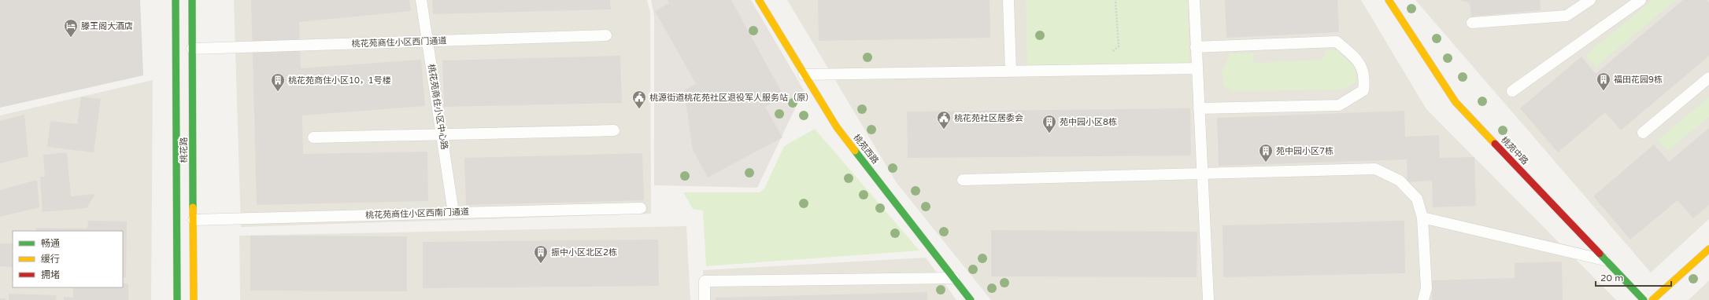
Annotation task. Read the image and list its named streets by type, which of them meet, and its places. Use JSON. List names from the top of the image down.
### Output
{
  "streets": {
    "street": ["桃苑西路", "桃花路", "桃苑中路"],
    "lane": ["桃花苑商住小区西门通道", "桃花苑商住小区中心路", "桃花苑商住小区西南门通道"]
  },
  "crossings": [
    ["桃花苑商住小区西门通道", "桃花苑商住小区中心路"],
    ["桃花苑商住小区西门通道", "桃花路"],
    ["桃花苑商住小区中心路", "桃花苑商住小区西南门通道"],
    ["桃花路", "桃花苑商住小区西南门通道"]
  ],
  "places": {
    "hotel": ["滕王阁大酒店"],
    "building": [
      "福田花园9栋",
      "桃花苑商住小区10，1号楼",
      "苑中园小区8栋",
      "苑中园小区7栋",
      "振中小区北区2栋"
    ],
    "public building": ["桃源街道桃花苑社区退役军人服务站（原）", "桃花苑社区居委会"]
  },
  "legend": ["畅通", "缓行", "拥堵"],
  "scale_bar": "20 m"
}
